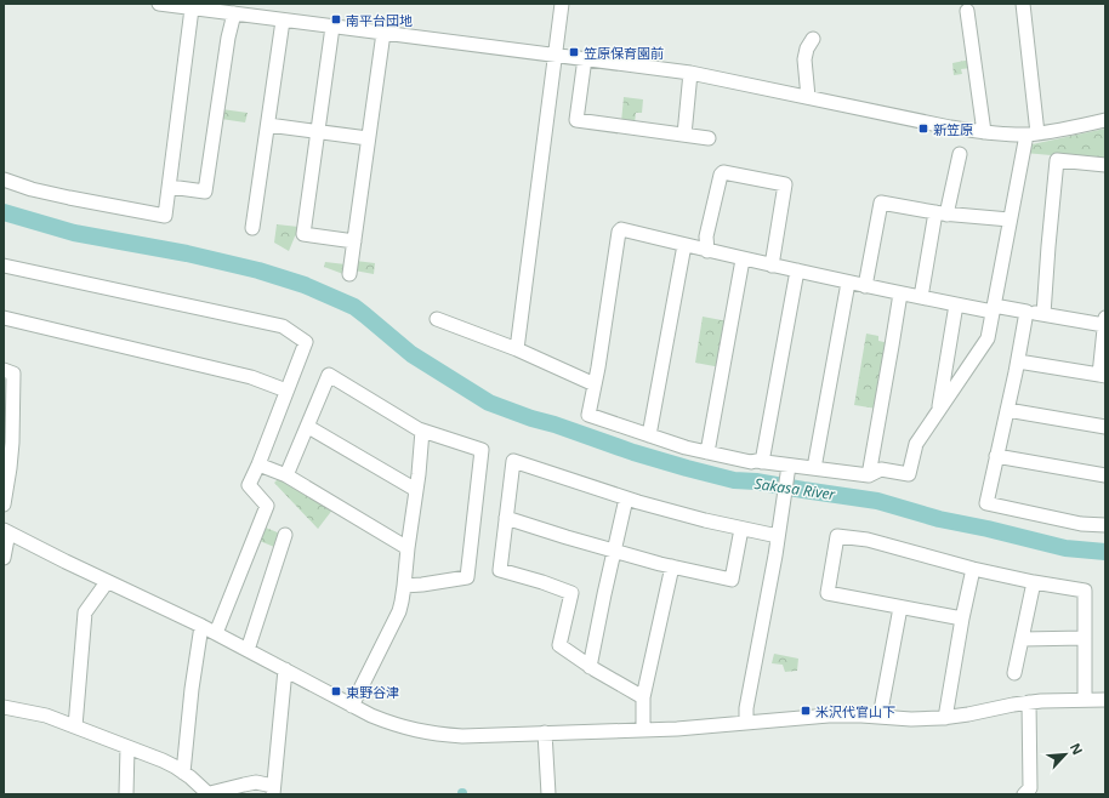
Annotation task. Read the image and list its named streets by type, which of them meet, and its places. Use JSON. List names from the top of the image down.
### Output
{
  "water": ["Sakasa River"],
  "places": {
    "transit": [
      "南平台団地",
      "笠原保育園前",
      "新笠原",
      "東野谷津",
      "米沢代官山下"
    ]
  },
  "north": "top right"
}
